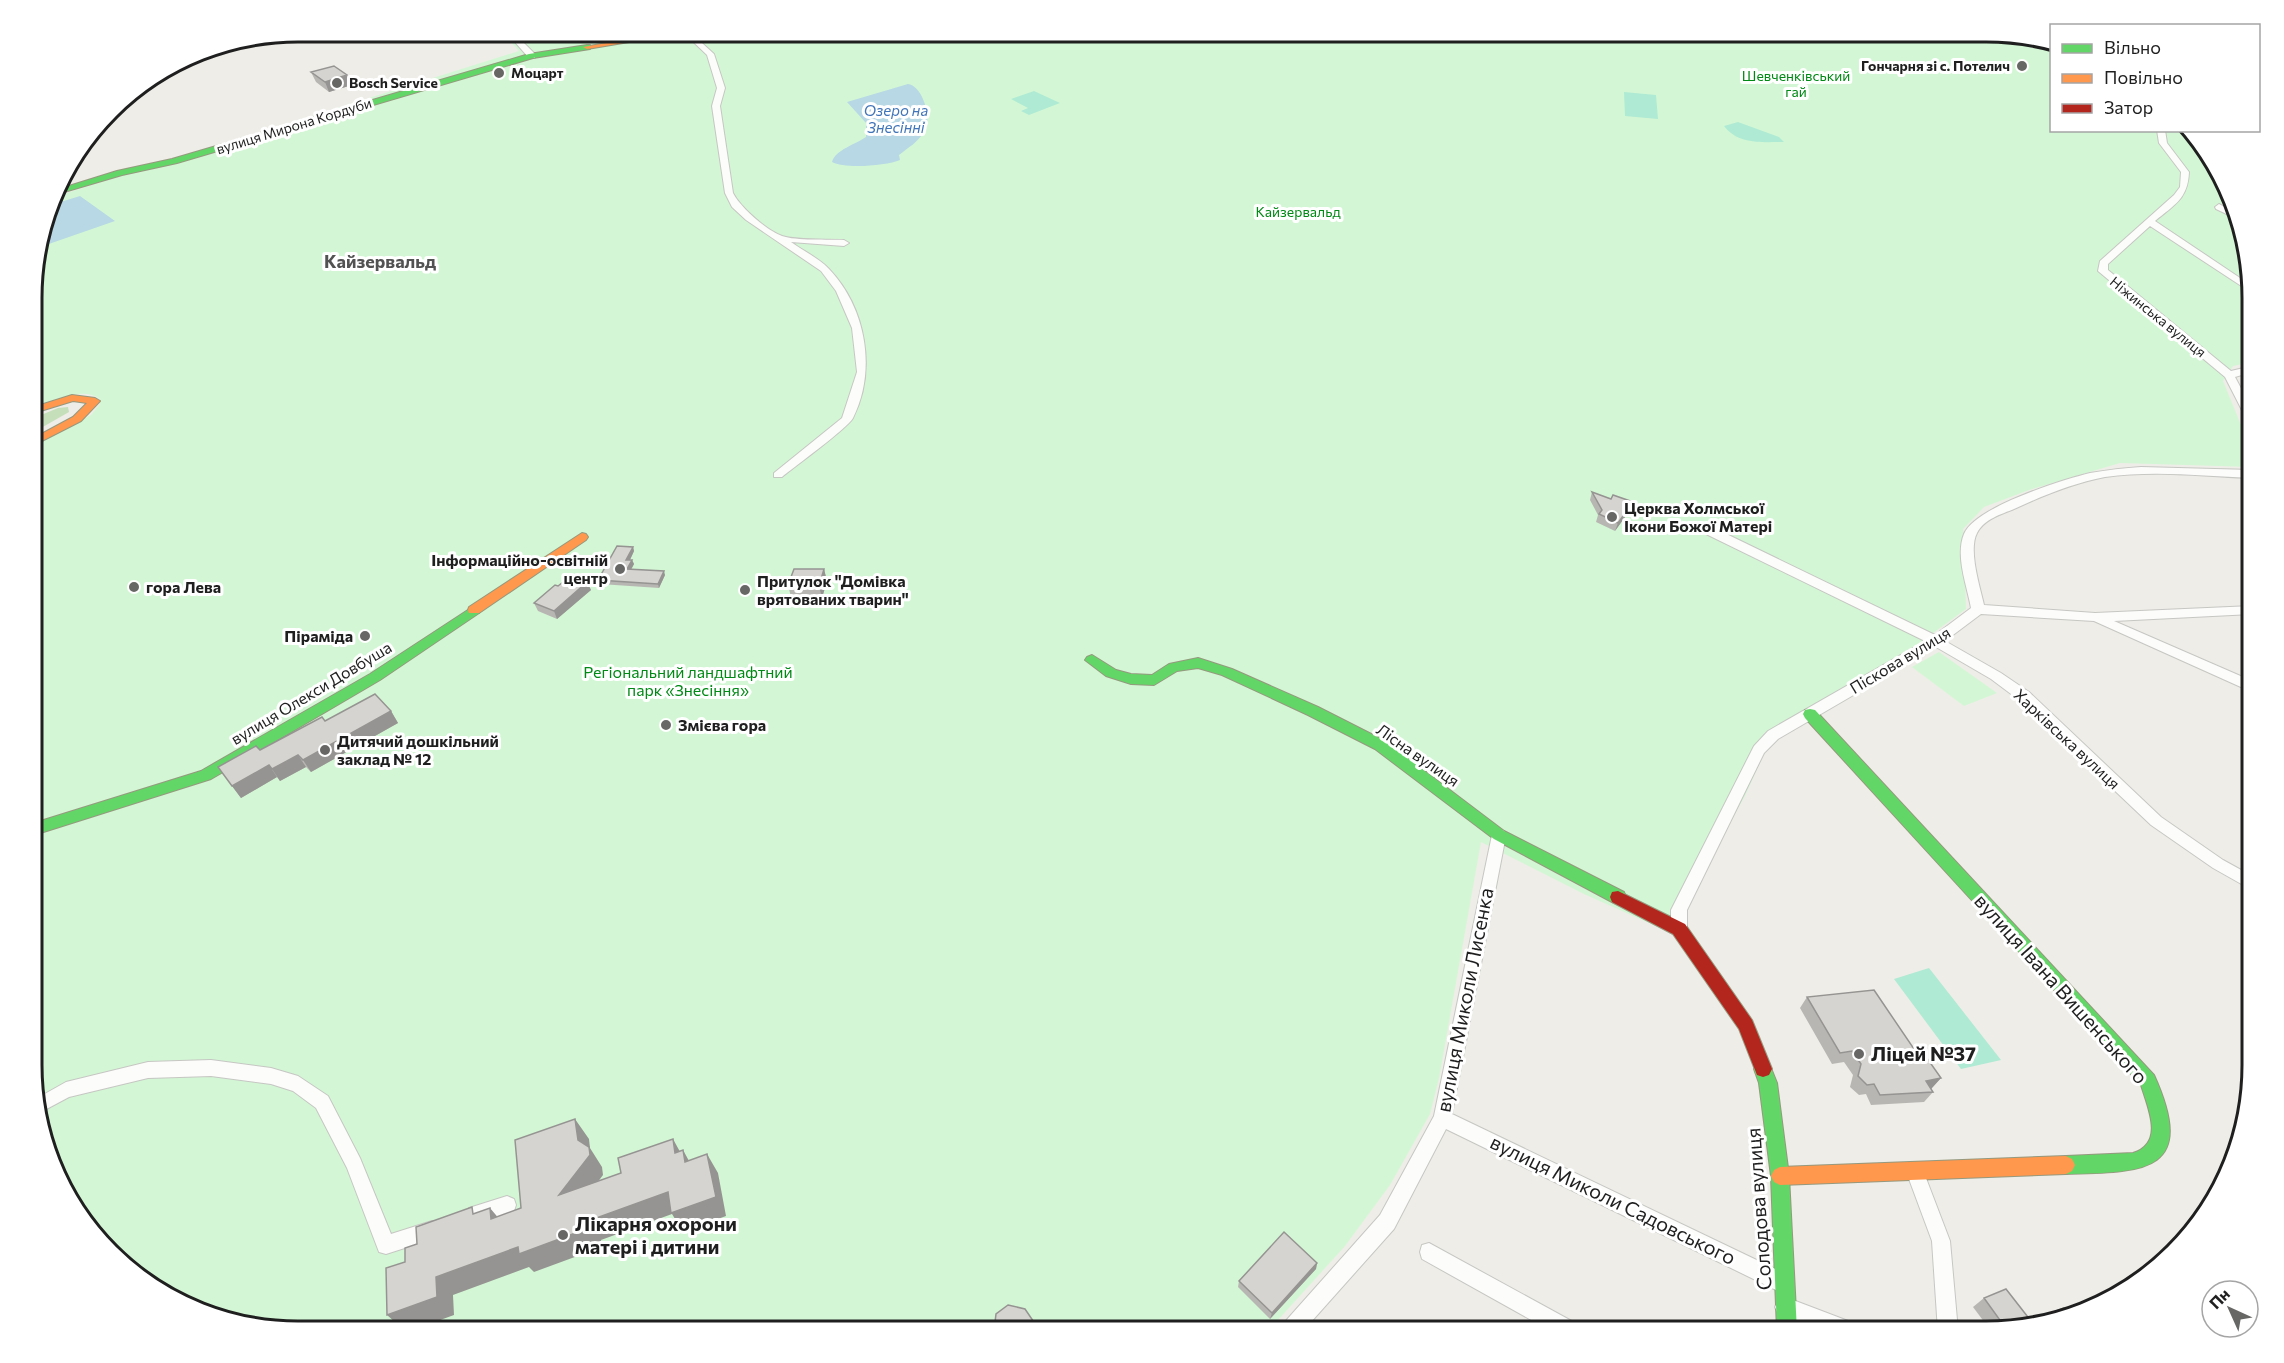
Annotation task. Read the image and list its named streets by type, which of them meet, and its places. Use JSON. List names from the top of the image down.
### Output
{
  "streets": {
    "street": [
      "вулиця Мирона Кордуби",
      "Ніжинська вулиця",
      "Піскова вулиця",
      "вулиця Олекси Довбуша",
      "Харківська вулиця",
      "Лісна вулиця",
      "вулиця Івана Вишенського",
      "вулиця Миколи Лисенка",
      "вулиця Миколи Садовського",
      "Солодова вулиця"
    ]
  },
  "crossings": [
    ["Піскова вулиця", "Харківська вулиця"],
    ["Піскова вулиця", "Лісна вулиця"],
    ["Піскова вулиця", "вулиця Івана Вишенського"],
    ["Піскова вулиця", "Солодова вулиця"],
    ["Лісна вулиця", "вулиця Миколи Лисенка"],
    ["Лісна вулиця", "Солодова вулиця"],
    ["вулиця Івана Вишенського", "Солодова вулиця"],
    ["вулиця Миколи Лисенка", "вулиця Миколи Садовського"],
    ["вулиця Миколи Садовського", "Солодова вулиця"]
  ],
  "districts": ["Кайзервальд"],
  "water": ["Озеро на Знесінні"],
  "parks": ["Шевченківський гай", "Кайзервальд", "Регіональний ландшафтний парк «Знесіння»"],
  "places": [
    "Гончарня зі с. Потелич",
    "Моцарт",
    "Bosch Service",
    "Церква Холмської Ікони Божої Матері",
    "Інформаційно-освітній центр",
    "гора Лева",
    "Притулок \"Домівка врятованих тварин\"",
    "Піраміда",
    "Змієва гора",
    "Дитячий дошкільний заклад № 12",
    "Ліцей №37",
    "Лікарня охорони матері і дитини"
  ],
  "legend": ["Вільно", "Повільно", "Затор"],
  "north": "top left"
}
